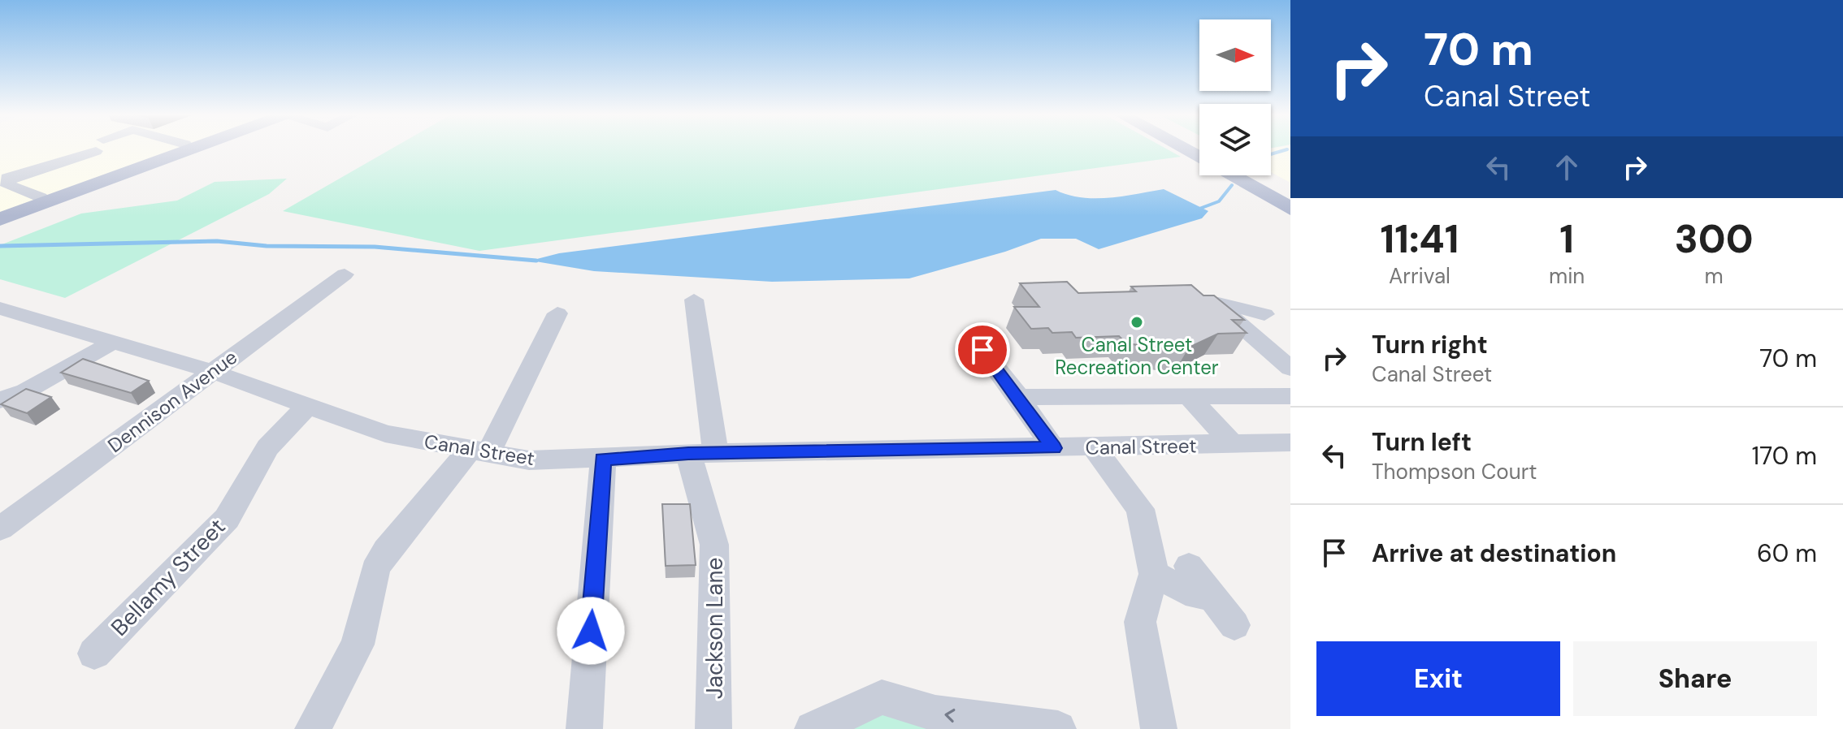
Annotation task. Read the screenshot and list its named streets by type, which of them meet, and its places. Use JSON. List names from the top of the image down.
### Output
{
  "streets": {
    "street": [
      "Dennison Avenue",
      "Canal Street",
      "Bellamy Street",
      "Jackson Lane"
    ]
  },
  "crossings": [
    ["Dennison Avenue", "Canal Street"],
    ["Canal Street", "Bellamy Street"],
    ["Canal Street", "Jackson Lane"]
  ],
  "places": ["Canal Street Recreation Center"],
  "north": "right",
  "page": {
    "turn": ["70 m", "Canal Street"],
    "eta": [
      "11:41",
      "Arrival",
      "1",
      "min",
      "300",
      "m"
    ],
    "list": [
      {
        "name": "Turn right",
        "note": "Canal Street",
        "value": "70 m"
      },
      {
        "name": "Turn left",
        "note": "Thompson Court",
        "value": "170 m"
      },
      {
        "name": "Arrive at destination",
        "value": "60 m"
      }
    ],
    "buttons": ["Exit", "Share"]
  }
}
